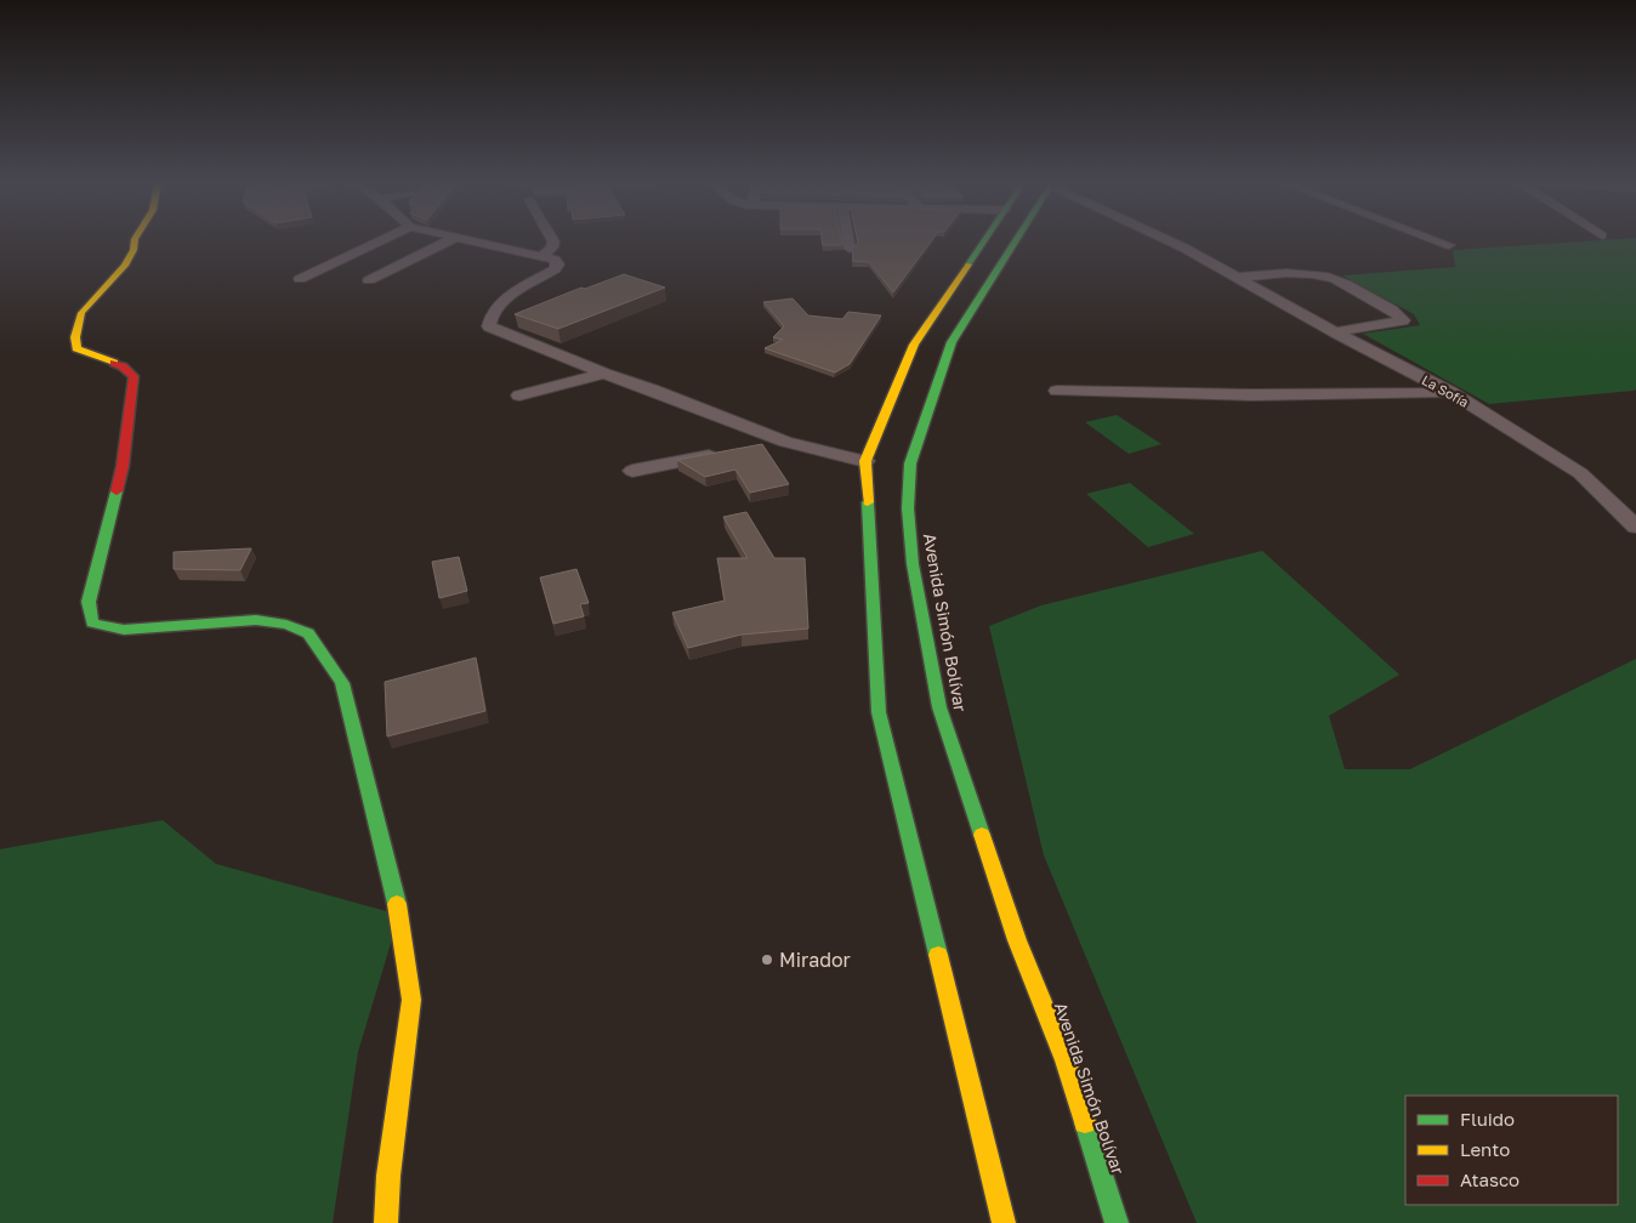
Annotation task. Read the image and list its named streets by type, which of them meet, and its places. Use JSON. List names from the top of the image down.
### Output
{
  "streets": {
    "main road": ["Avenida Simón Bolívar"],
    "street": ["La Sofía"]
  },
  "places": ["Mirador"],
  "legend": ["Fluido", "Lento", "Atasco"]
}
